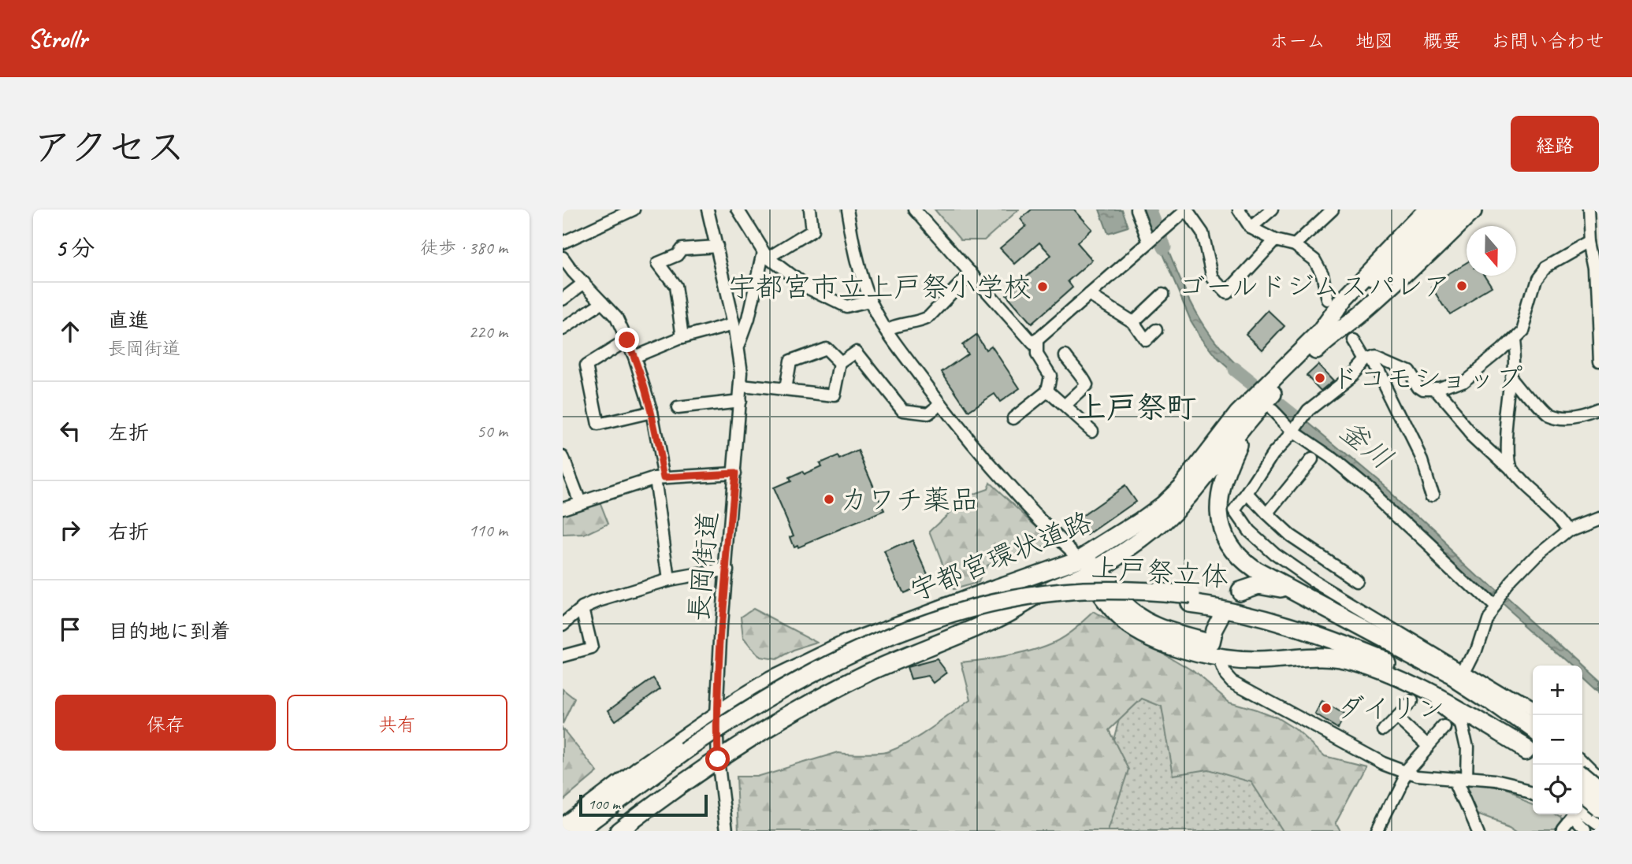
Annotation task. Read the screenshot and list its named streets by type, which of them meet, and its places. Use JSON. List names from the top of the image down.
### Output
{
  "streets": {
    "highway": ["宇都宮環状道路", "上戸祭立体"],
    "street": ["長岡街道"]
  },
  "crossings": [
    ["宇都宮環状道路", "長岡街道"]
  ],
  "districts": ["上戸祭町"],
  "water": ["釜川"],
  "places": [
    "ゴールドジムスパレア",
    "宇都宮市立上戸祭小学校",
    "ドコモショップ",
    "カワチ薬品",
    "ダイリン"
  ],
  "scale_bar": "100 m",
  "north": "bottom",
  "page": {
    "header": "Strollr",
    "nav": [
      "ホーム",
      "地図",
      "概要",
      "お問い合わせ"
    ],
    "title": "アクセス",
    "buttons": [
      "経路",
      ["保存", "共有"]
    ],
    "heading": ["5 分", "徒歩 · 380 m"],
    "list": [
      ["直進", "長岡街道", "220 m"],
      ["左折", "50 m"],
      ["右折", "110 m"],
      "目的地に到着"
    ],
    "map_buttons": ["+", "−"],
    "scale": "100 m"
  }
}
